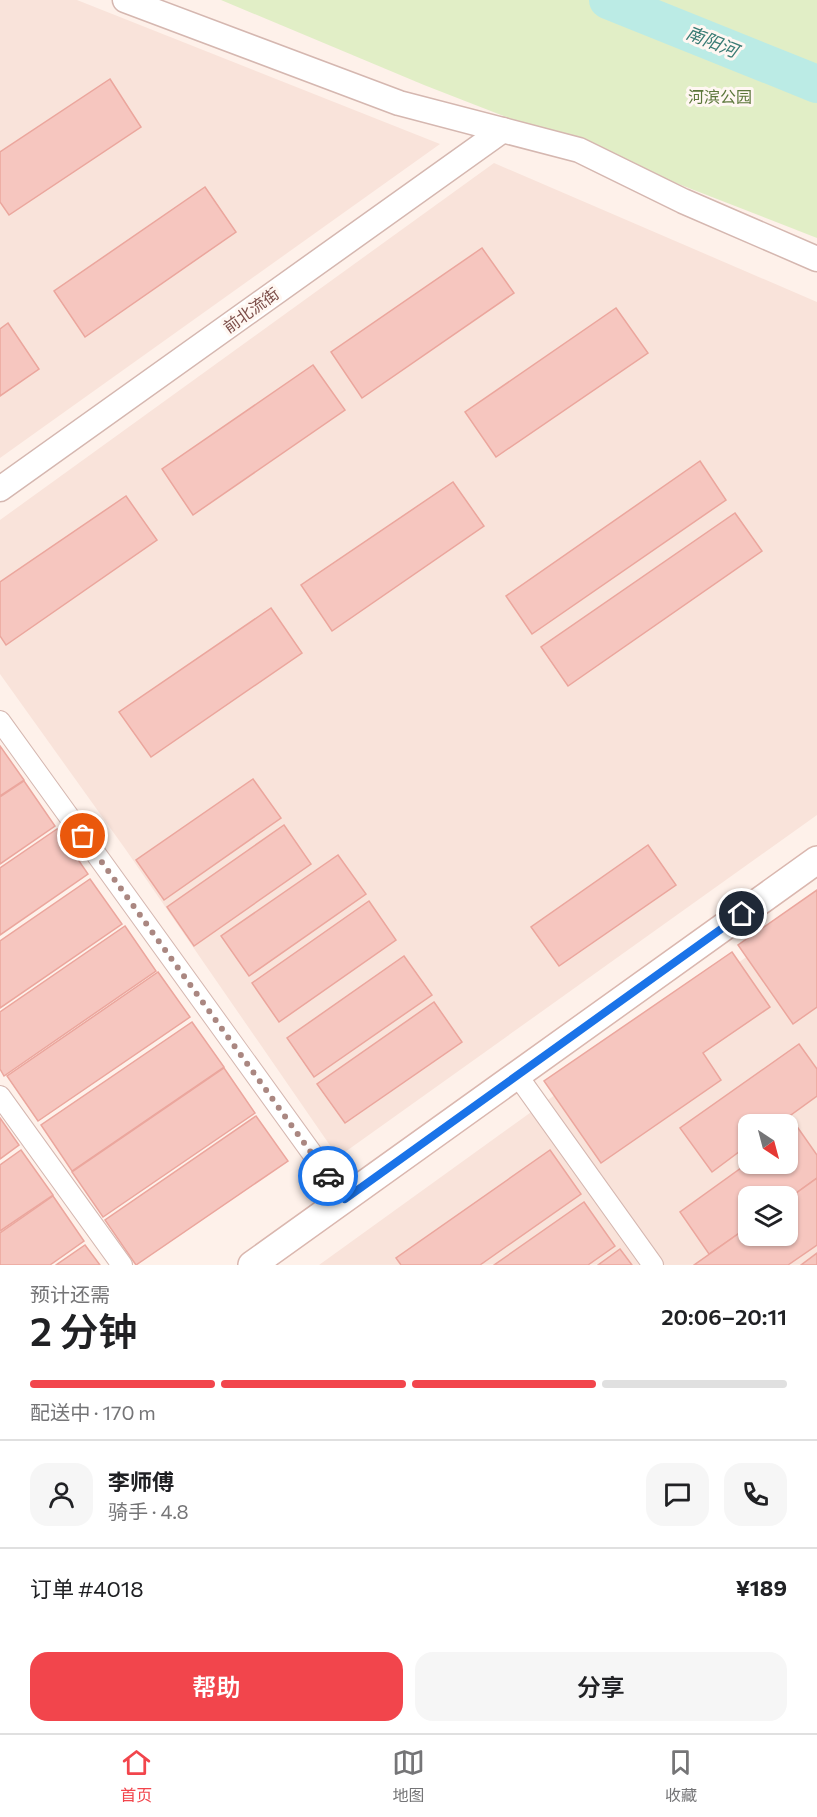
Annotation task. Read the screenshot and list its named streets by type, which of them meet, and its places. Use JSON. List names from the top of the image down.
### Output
{
  "streets": {
    "street": ["前北流街"]
  },
  "water": ["南阳河"],
  "parks": ["河滨公园"],
  "north": "bottom right",
  "page": {
    "heading": ["2 分钟", "预计还需", "20:06–20:11"],
    "panel": [
      "李师傅",
      "骑手 · 4.8",
      "订单 #4018",
      "¥189"
    ],
    "bar": "配送中 · 170 m",
    "buttons": ["帮助", "分享"],
    "tabs": ["首页", "地图", "收藏"]
  }
}
